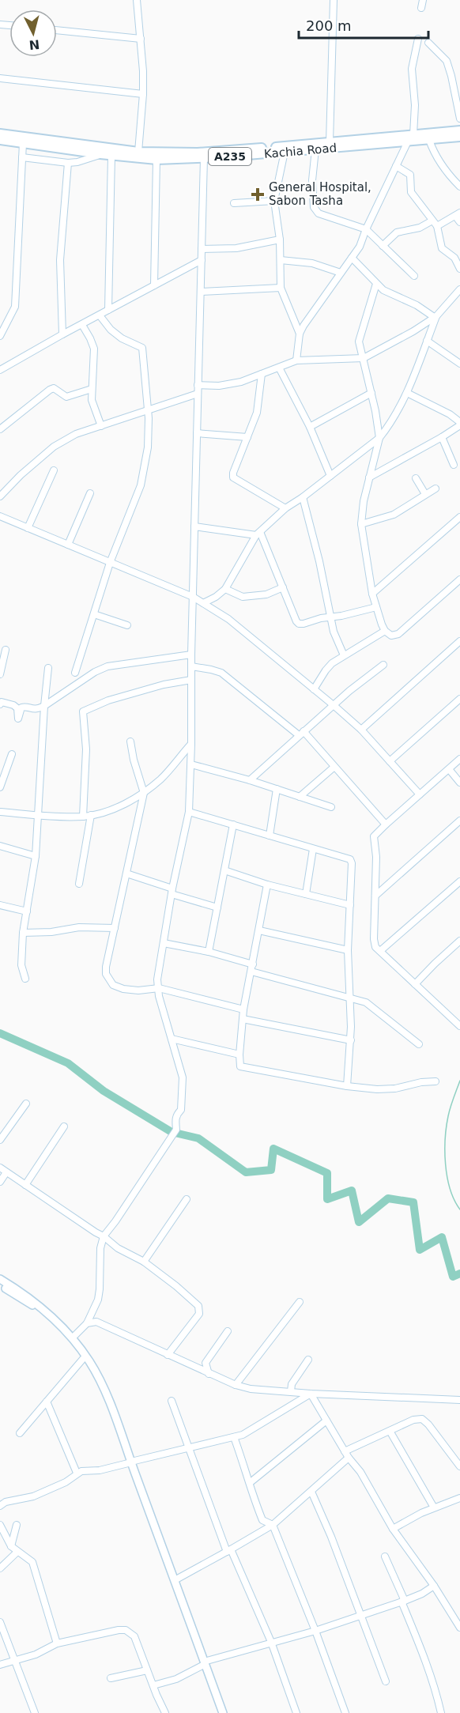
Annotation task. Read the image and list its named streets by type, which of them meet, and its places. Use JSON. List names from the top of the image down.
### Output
{
  "streets": {
    "highway": ["Kachia Road", "A235"]
  },
  "places": {
    "health": ["General Hospital, Sabon Tasha"]
  },
  "scale_bar": "200 m",
  "north": "bottom"
}
